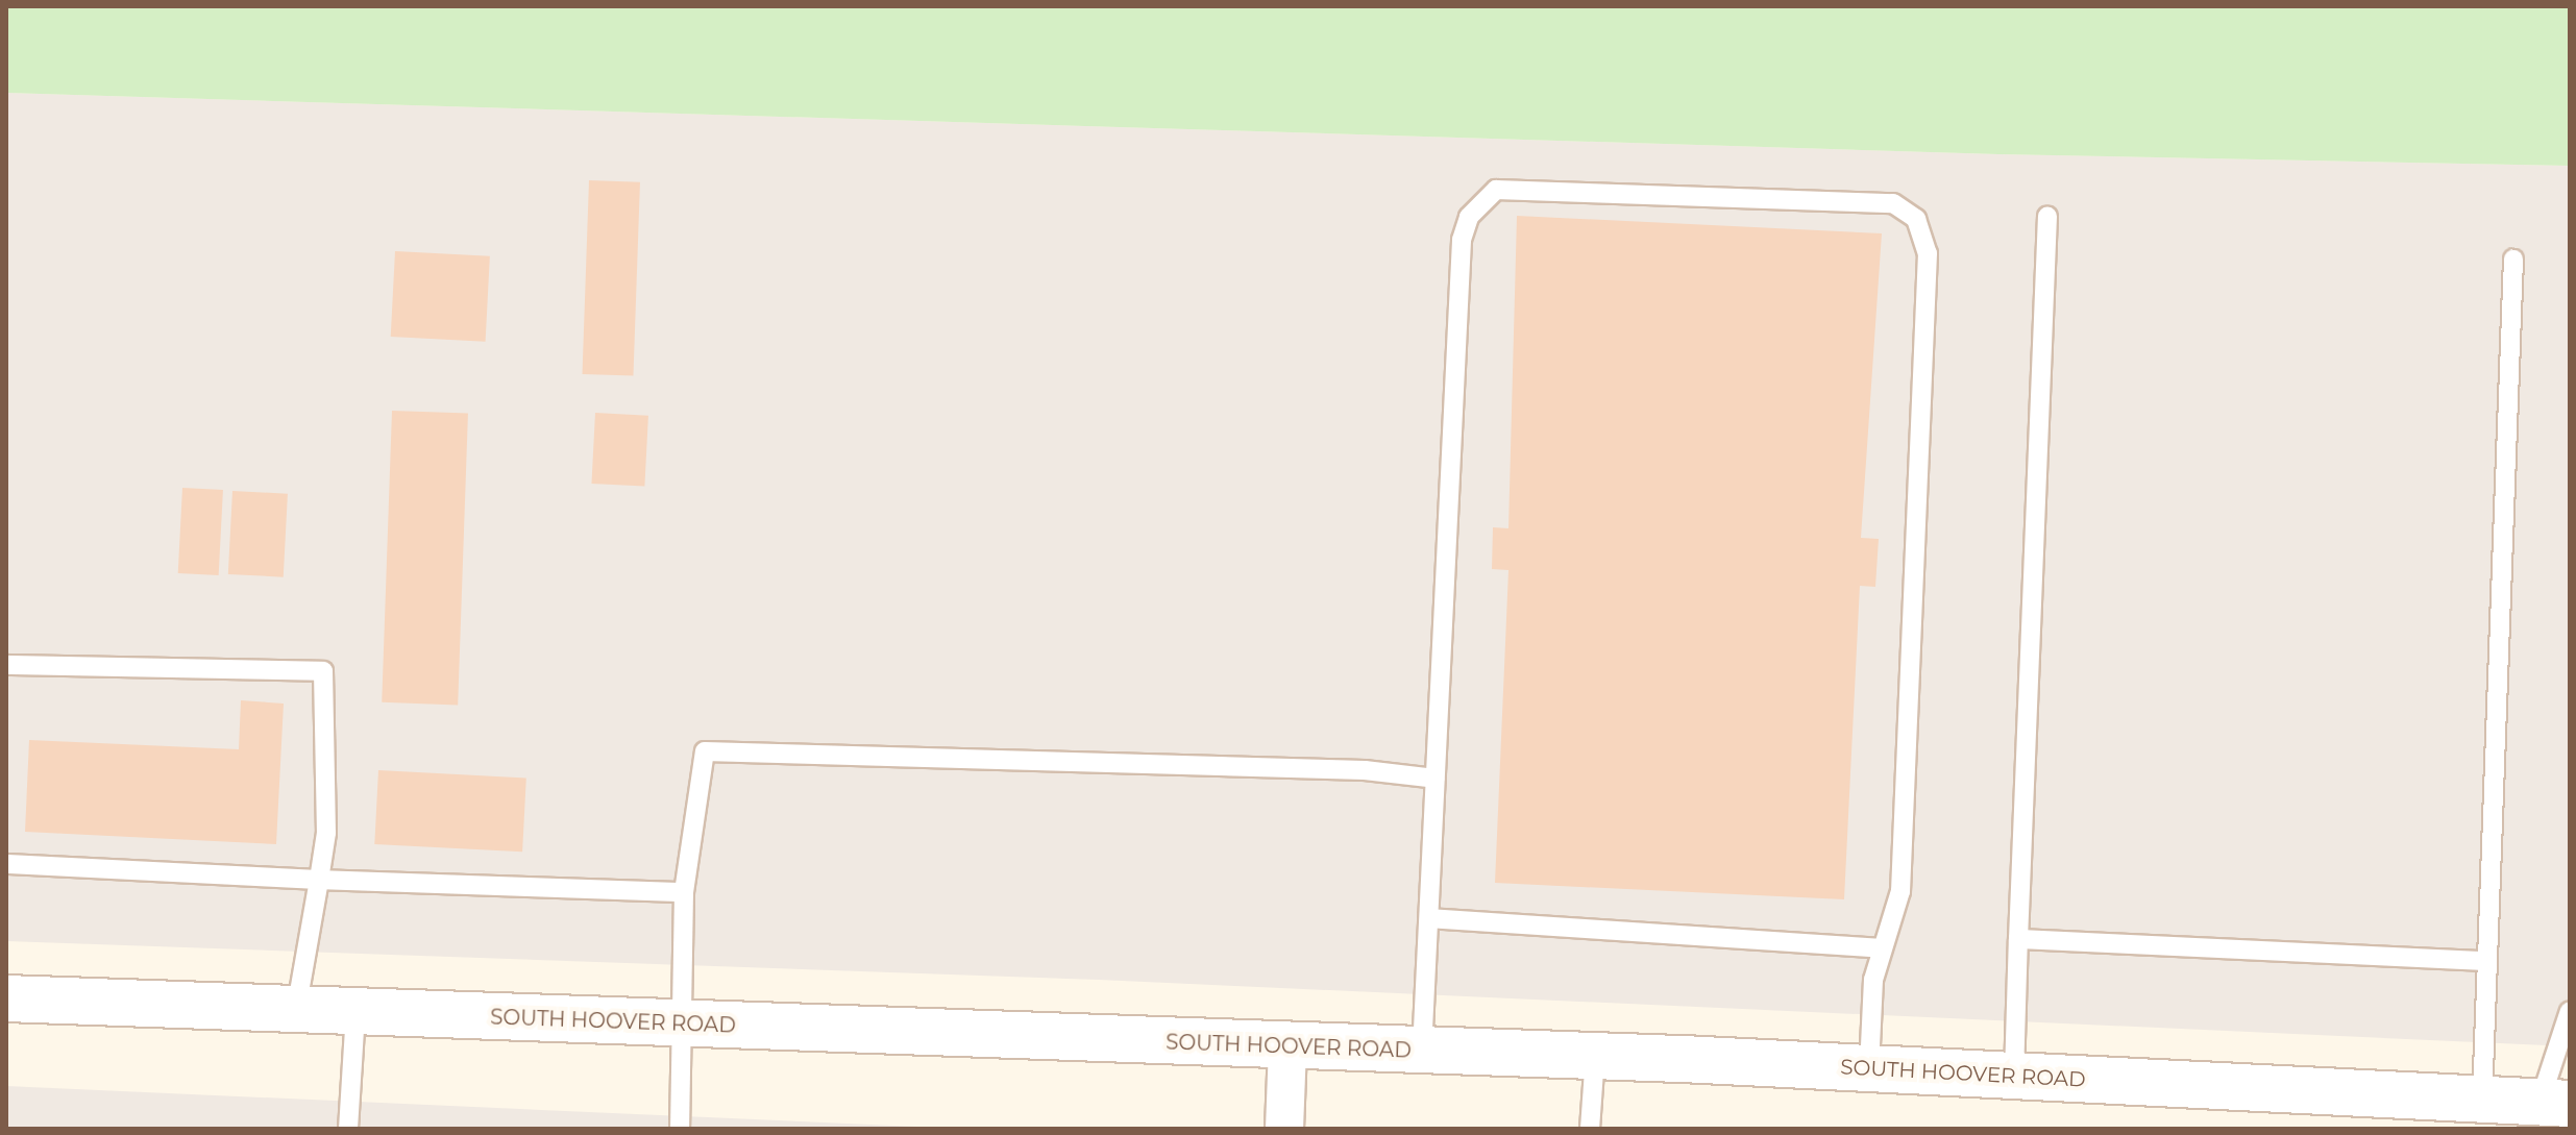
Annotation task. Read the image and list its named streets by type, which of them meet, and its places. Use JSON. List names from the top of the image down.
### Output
{
  "streets": {
    "street": ["SOUTH HOOVER ROAD"]
  }
}
